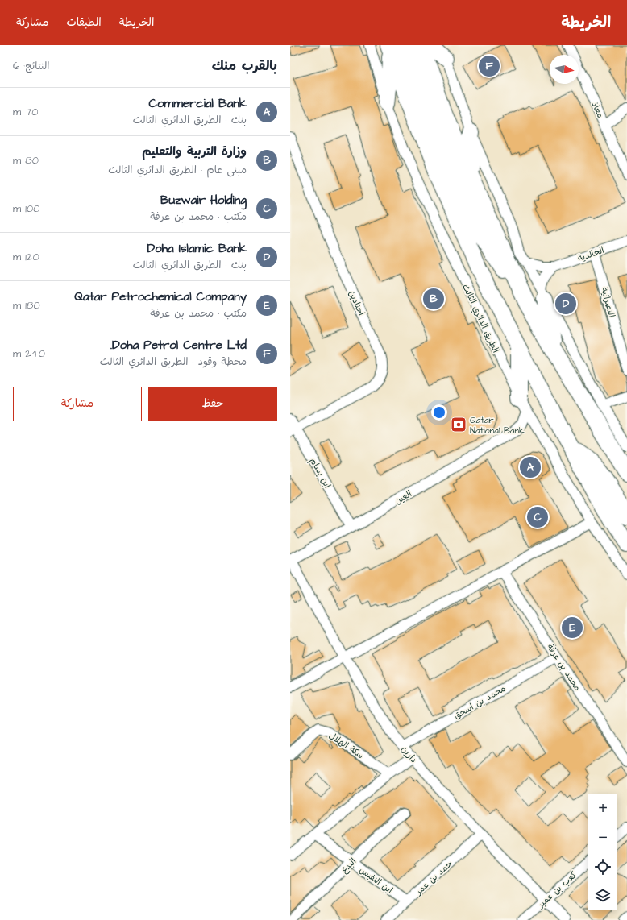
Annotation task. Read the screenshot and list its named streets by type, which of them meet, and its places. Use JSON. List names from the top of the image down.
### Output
{
  "streets": {
    "street": [
      "معاذ",
      "الخالدية",
      "النصرانية",
      "اجنادين",
      "الطريق الدائري الثالث",
      "ابن بسام",
      "العين",
      "محمد بن عرفة",
      "محمد بن اسحق",
      "سكة الهلال",
      "دارين",
      "البدع",
      "حمد بن عمر",
      "ابن النفيس",
      "كعب بن عمير"
    ]
  },
  "crossings": [
    ["الخالدية", "النصرانية"],
    ["اجنادين", "ابن بسام"],
    ["الطريق الدائري الثالث", "العين"],
    ["ابن بسام", "العين"],
    ["العين", "دارين"],
    ["محمد بن عرفة", "محمد بن اسحق"],
    ["محمد بن اسحق", "دارين"],
    ["دارين", "حمد بن عمر"],
    ["دارين", "كعب بن عمير"],
    ["البدع", "ابن النفيس"],
    ["حمد بن عمر", "ابن النفيس"]
  ],
  "places": {
    "bank": ["Qatar National Bank"]
  },
  "north": "right",
  "page": {
    "header": "الخريطة",
    "nav": ["الخريطة", "الطبقات", "مشاركة"],
    "heading": ["بالقرب منك", "النتائج: 6"],
    "pins": [
      "F",
      "B",
      "D",
      "A",
      "C",
      "E"
    ],
    "list": [
      {
        "mark": "A",
        "name": "Commercial Bank",
        "note": "بنك · الطريق الدائري الثالث",
        "value": "70 m"
      },
      {
        "mark": "B",
        "name": "وزارة التربية والتعليم",
        "note": "مبنى عام · الطريق الدائري الثالث",
        "value": "80 m"
      },
      {
        "mark": "C",
        "name": "Buzwair Holding",
        "note": "مكتب · محمد بن عرفة",
        "value": "100 m"
      },
      {
        "mark": "D",
        "name": "Doha Islamic Bank",
        "note": "بنك · الطريق الدائري الثالث",
        "value": "120 m"
      },
      {
        "mark": "E",
        "name": "Qatar Petrochemical Company",
        "note": "مكتب · محمد بن عرفة",
        "value": "180 m"
      },
      {
        "mark": "F",
        "name": "Doha Petrol Centre Ltd.",
        "note": "محطة وقود · الطريق الدائري الثالث",
        "value": "240 m"
      }
    ],
    "buttons": ["حفظ", "مشاركة"],
    "map_buttons": ["+", "−"]
  }
}
